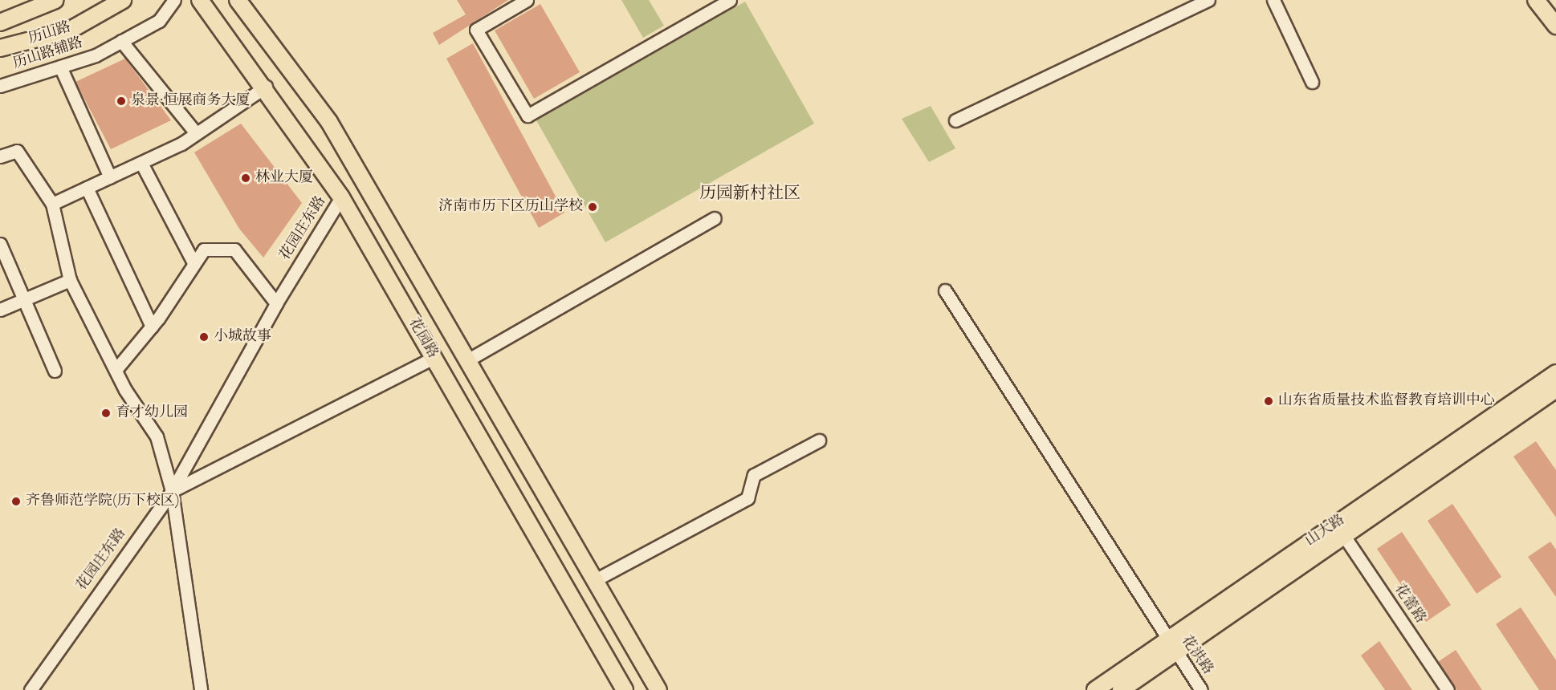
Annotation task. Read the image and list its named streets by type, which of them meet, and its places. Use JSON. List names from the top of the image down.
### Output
{
  "streets": {
    "main road": ["历山路", "花园路", "山大路"],
    "street": [
      "历山路辅路",
      "花园庄东路",
      "花蕾路",
      "花洪路"
    ]
  },
  "crossings": [
    ["花园庄东路", "花园路"],
    ["山大路", "花蕾路"],
    ["山大路", "花洪路"]
  ],
  "districts": ["历园新村社区"],
  "places": [
    "泉景·恒展商务大厦",
    "林业大厦",
    "济南市历下区历山学校",
    "小城故事",
    "山东省质量技术监督教育培训中心",
    "育才幼儿园",
    "齐鲁师范学院(历下校区)"
  ]
}
